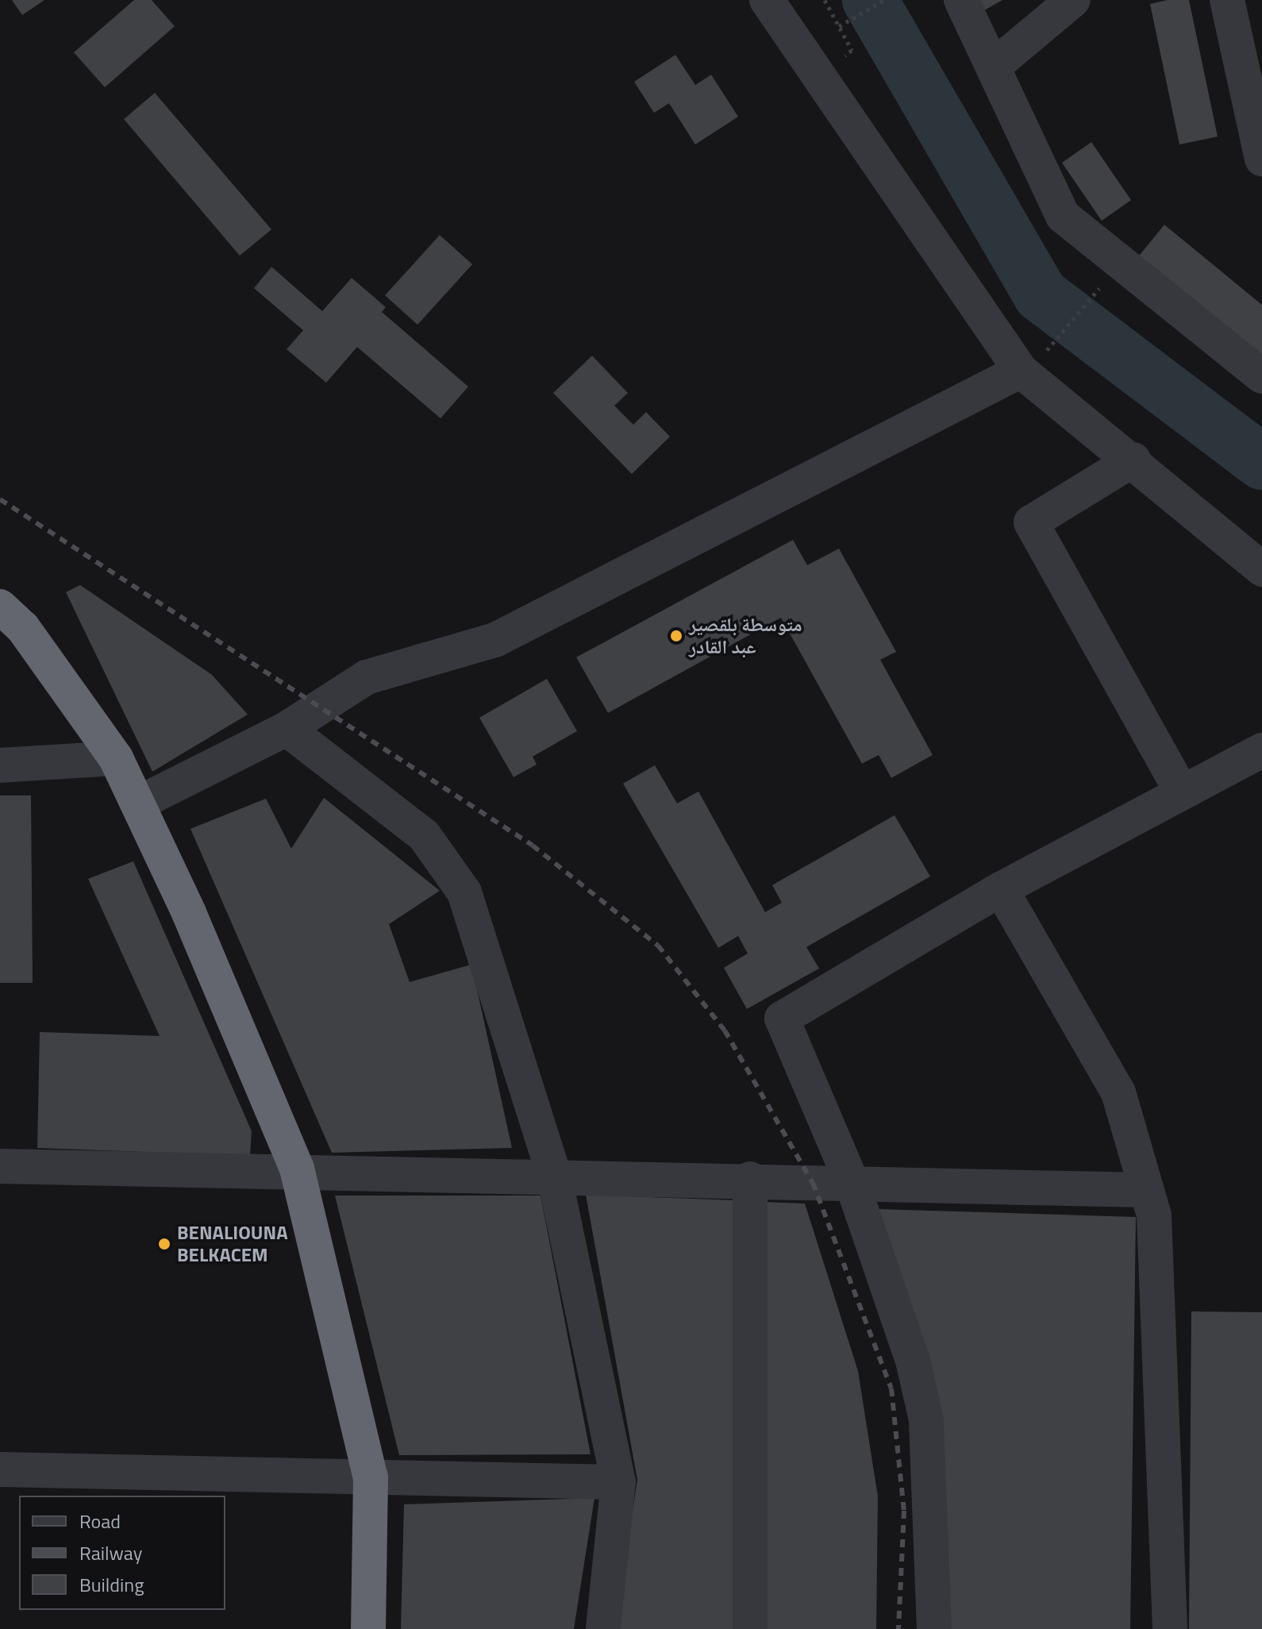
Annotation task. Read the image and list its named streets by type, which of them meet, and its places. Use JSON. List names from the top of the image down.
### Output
{
  "places": ["متوسطة بلقصير عبد القادر", "BENALIOUNA BELKACEM"],
  "legend": ["Road", "Railway", "Building"]
}
